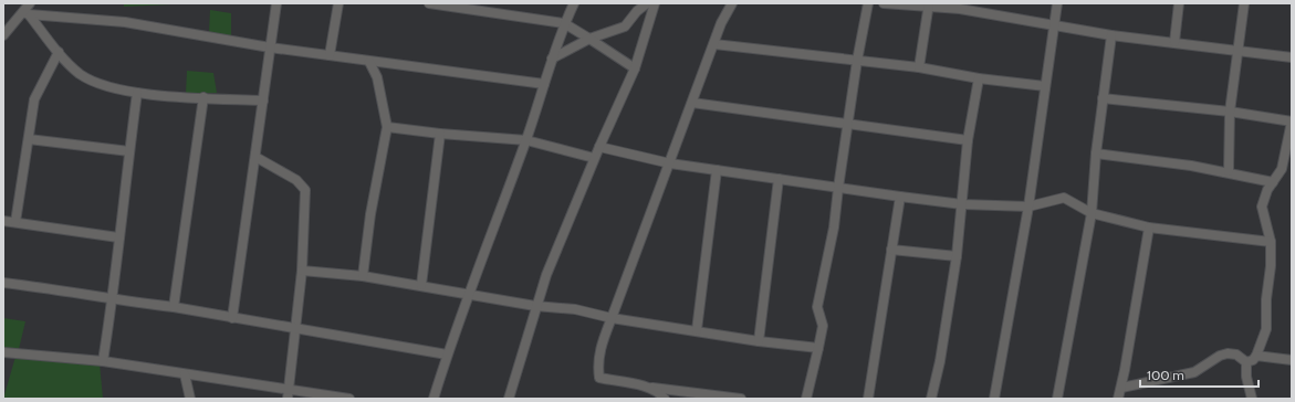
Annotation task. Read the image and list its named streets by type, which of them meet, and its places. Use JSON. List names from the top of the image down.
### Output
{
  "scale_bar": "100 m"
}
